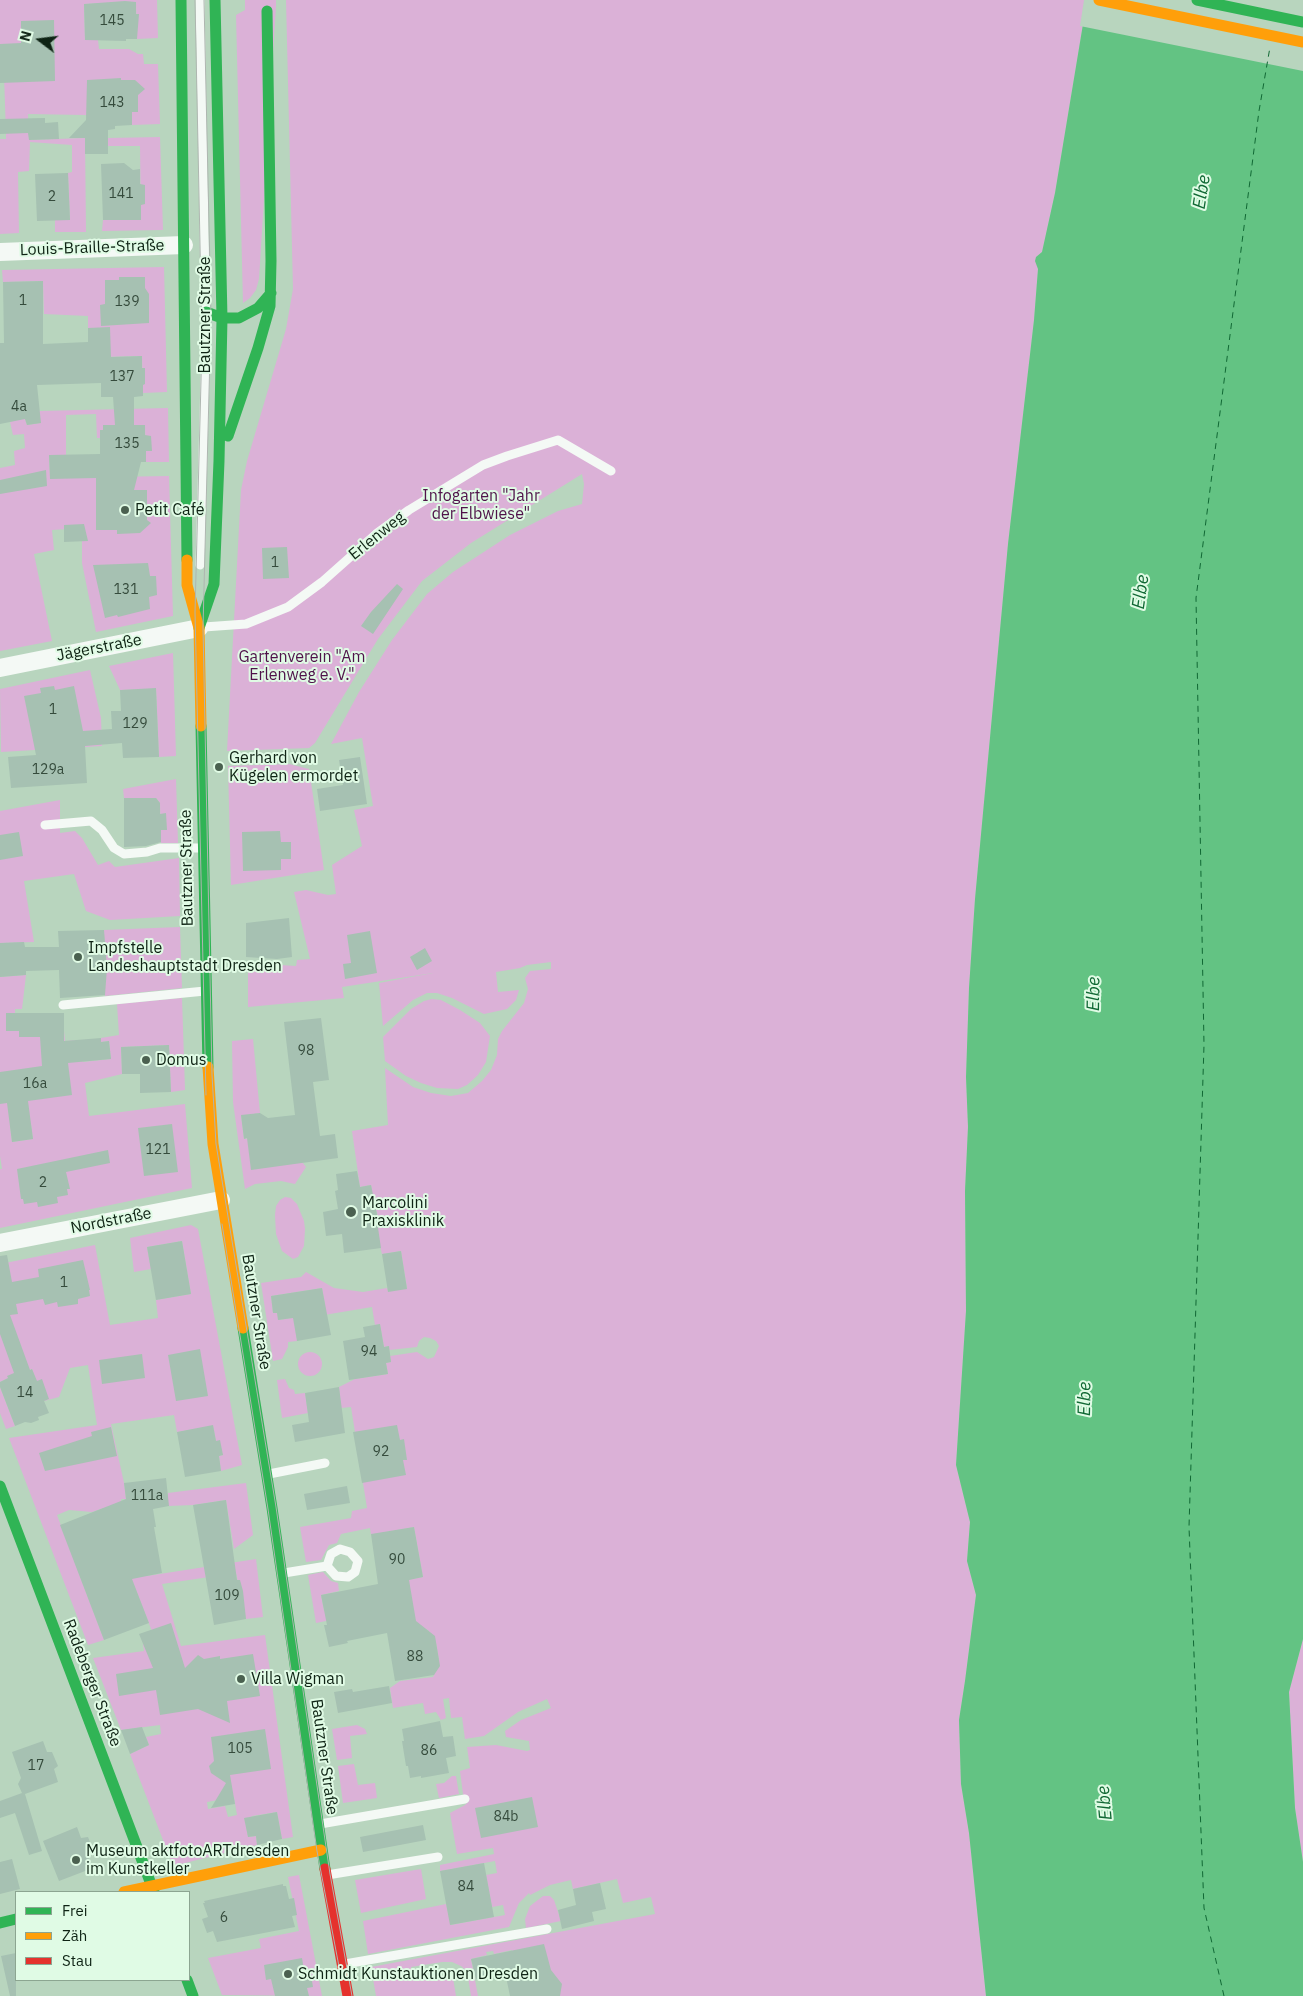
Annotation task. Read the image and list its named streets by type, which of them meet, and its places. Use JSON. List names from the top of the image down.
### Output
{
  "streets": {
    "main road": ["Bautzner Straße", "Radeberger Straße"],
    "street": ["Louis-Braille-Straße", "Jägerstraße", "Nordstraße"],
    "lane": ["Erlenweg"]
  },
  "crossings": [
    ["Louis-Braille-Straße", "Bautzner Straße"],
    ["Bautzner Straße", "Erlenweg"],
    ["Bautzner Straße", "Jägerstraße"],
    ["Bautzner Straße", "Nordstraße"],
    ["Erlenweg", "Jägerstraße"]
  ],
  "water": ["Elbe"],
  "parks": ["Infogarten \"Jahr der Elbwiese\"", "Gartenverein \"Am Erlenweg e. V.\""],
  "places": [
    "Petit Café",
    "Gerhard von Kügelen ermordet",
    "Impfstelle Landeshauptstadt Dresden",
    "Domus",
    "Marcolini Praxisklinik",
    "Villa Wigman",
    "Museum aktfotoARTdresden im Kunstkeller",
    "Schmidt Kunstauktionen Dresden"
  ],
  "house_numbers": [
    "145",
    "143",
    "141",
    "2",
    "1",
    "139",
    "137",
    "4a",
    "135",
    "1",
    "131",
    "1",
    "129",
    "129a",
    "98",
    "16a",
    "121",
    "2",
    "1",
    "94",
    "14",
    "92",
    "111a",
    "90",
    "109",
    "88",
    "105",
    "86",
    "17",
    "84b",
    "84",
    "6"
  ],
  "legend": ["Frei", "Zäh", "Stau"],
  "north": "left"
}
